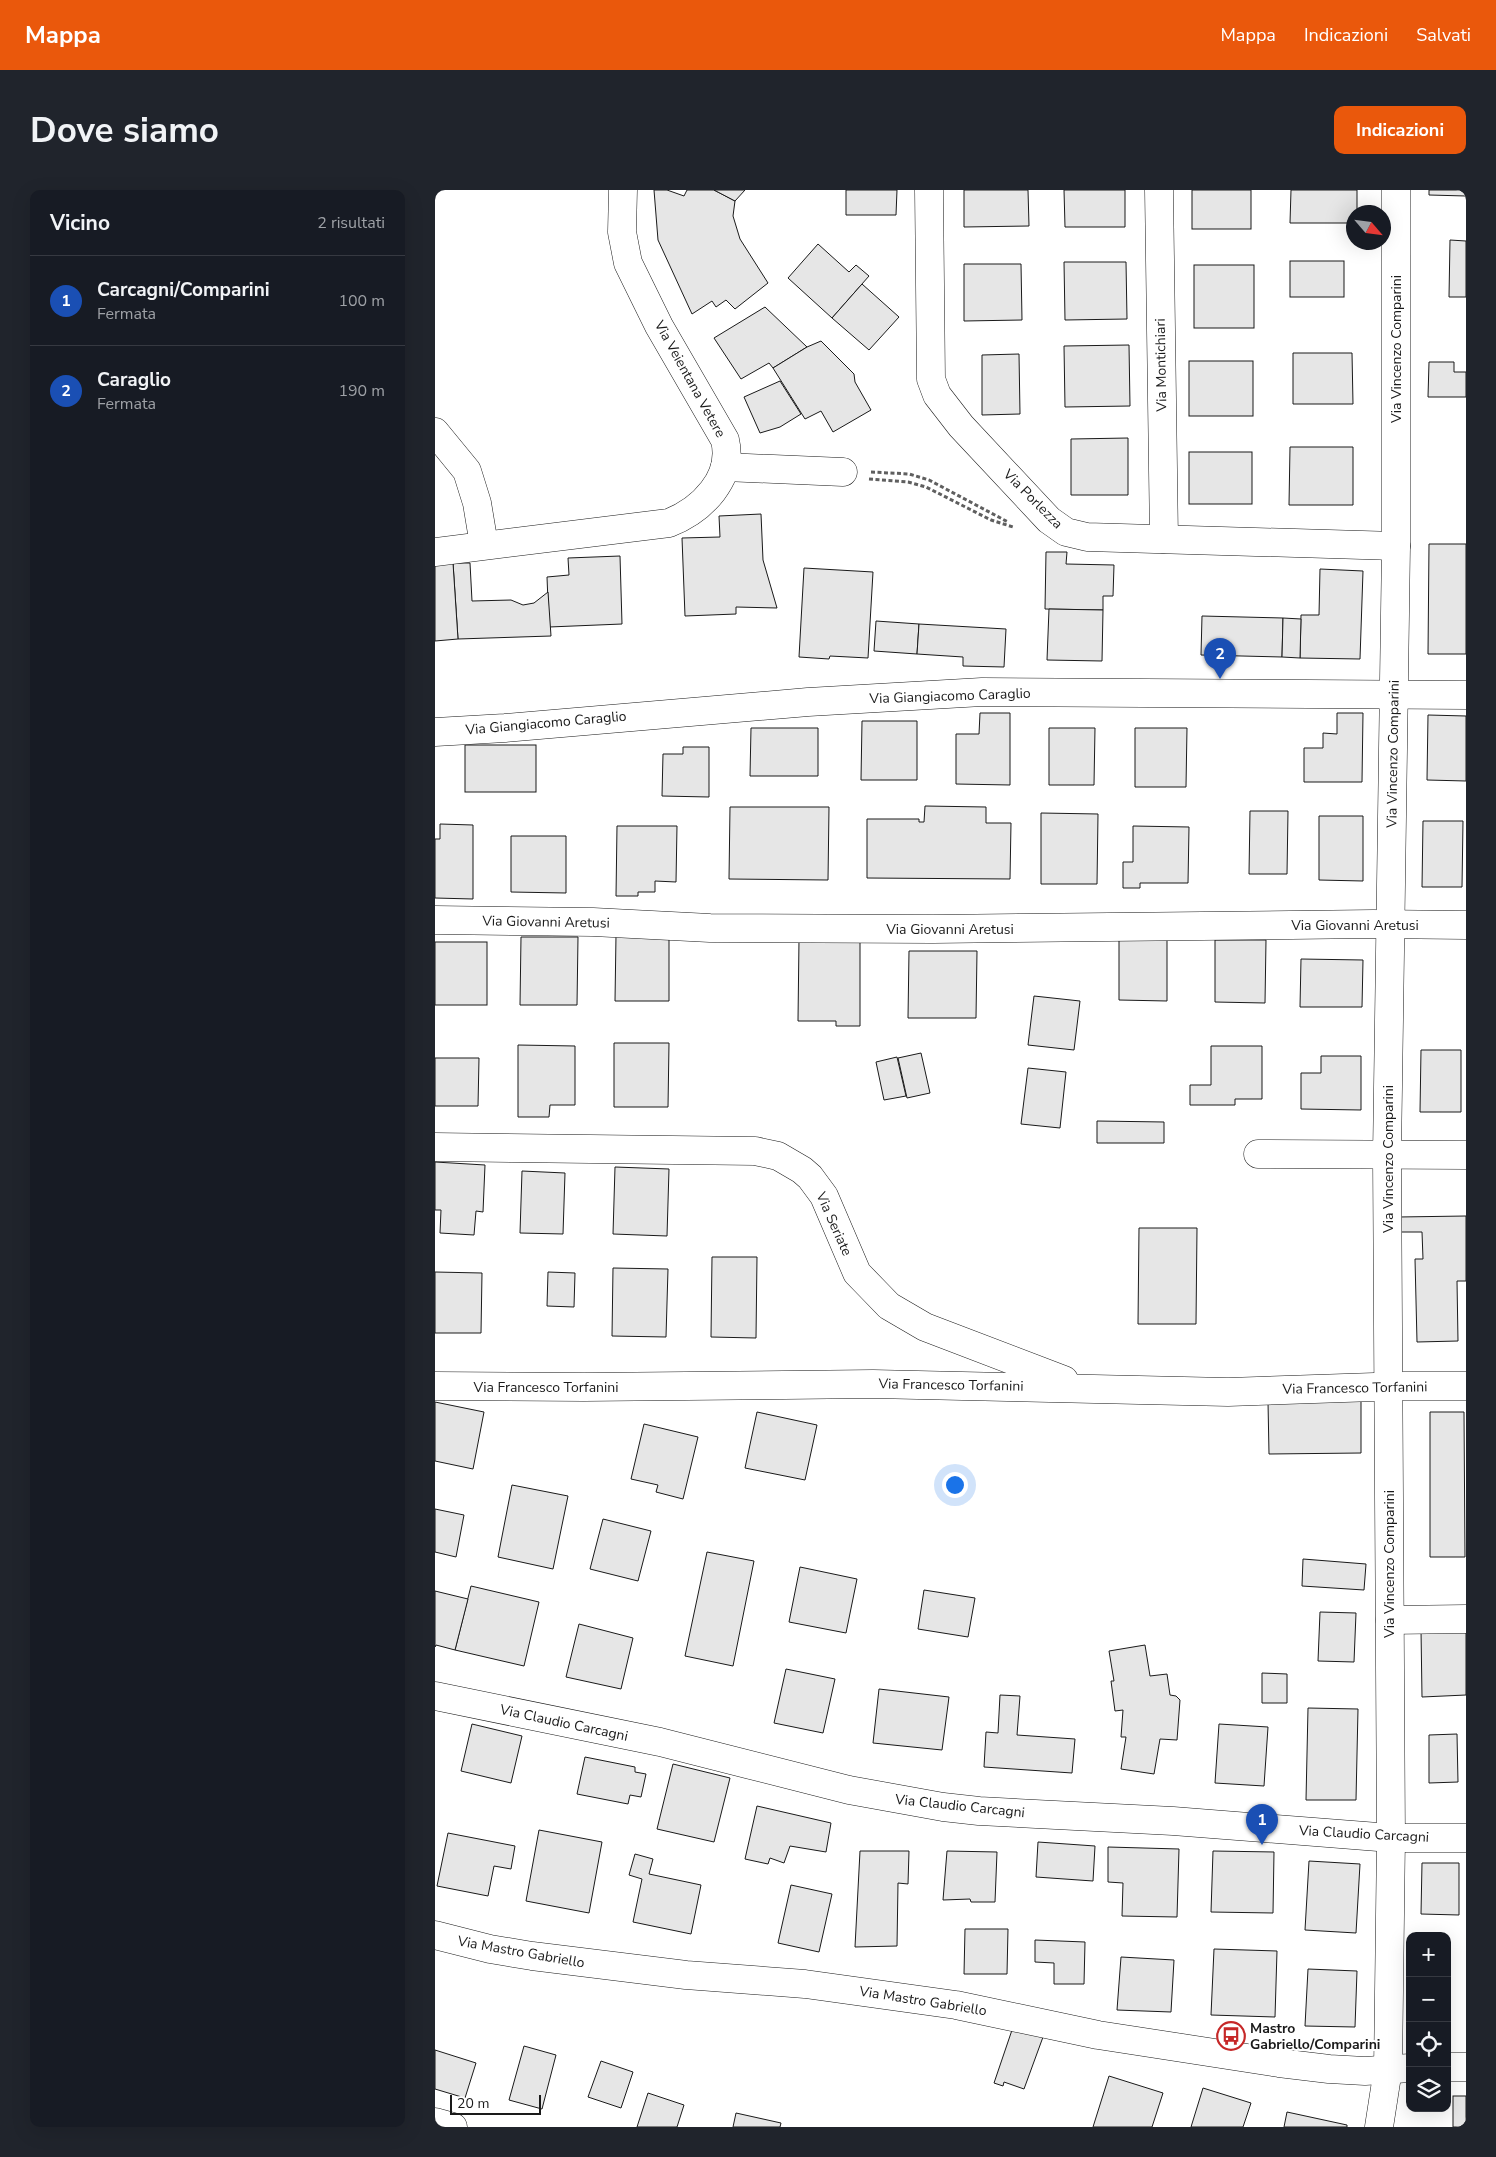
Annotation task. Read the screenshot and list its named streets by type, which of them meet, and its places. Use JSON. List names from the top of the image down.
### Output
{
  "streets": {
    "street": [
      "Via Vincenzo Comparini",
      "Via Montichiari",
      "Via Veientana Vetere",
      "Via Porlezza",
      "Via Giangiacomo Caraglio",
      "Via Giovanni Aretusi",
      "Via Seriate",
      "Via Francesco Torfanini",
      "Via Claudio Carcagni",
      "Via Mastro Gabriello"
    ]
  },
  "crossings": [
    ["Via Vincenzo Comparini", "Via Porlezza"],
    ["Via Vincenzo Comparini", "Via Giangiacomo Caraglio"],
    ["Via Vincenzo Comparini", "Via Giovanni Aretusi"],
    ["Via Vincenzo Comparini", "Via Francesco Torfanini"],
    ["Via Vincenzo Comparini", "Via Claudio Carcagni"],
    ["Via Vincenzo Comparini", "Via Mastro Gabriello"],
    ["Via Montichiari", "Via Porlezza"],
    ["Via Seriate", "Via Francesco Torfanini"]
  ],
  "places": {
    "bus stop": ["Mastro Gabriello/Comparini"]
  },
  "scale_bar": "20 m",
  "north": "bottom right",
  "page": {
    "header": "Mappa",
    "nav": ["Mappa", "Indicazioni", "Salvati"],
    "buttons": "Indicazioni",
    "title": "Dove siamo",
    "heading": ["Vicino", "2 risultati"],
    "list": [
      {
        "mark": "1",
        "name": "Carcagni/Comparini",
        "note": "Fermata",
        "value": "100 m"
      },
      {
        "mark": "2",
        "name": "Caraglio",
        "note": "Fermata",
        "value": "190 m"
      }
    ],
    "pins": ["2", "1"],
    "map_buttons": ["+", "−"],
    "scale": "20 m"
  }
}
